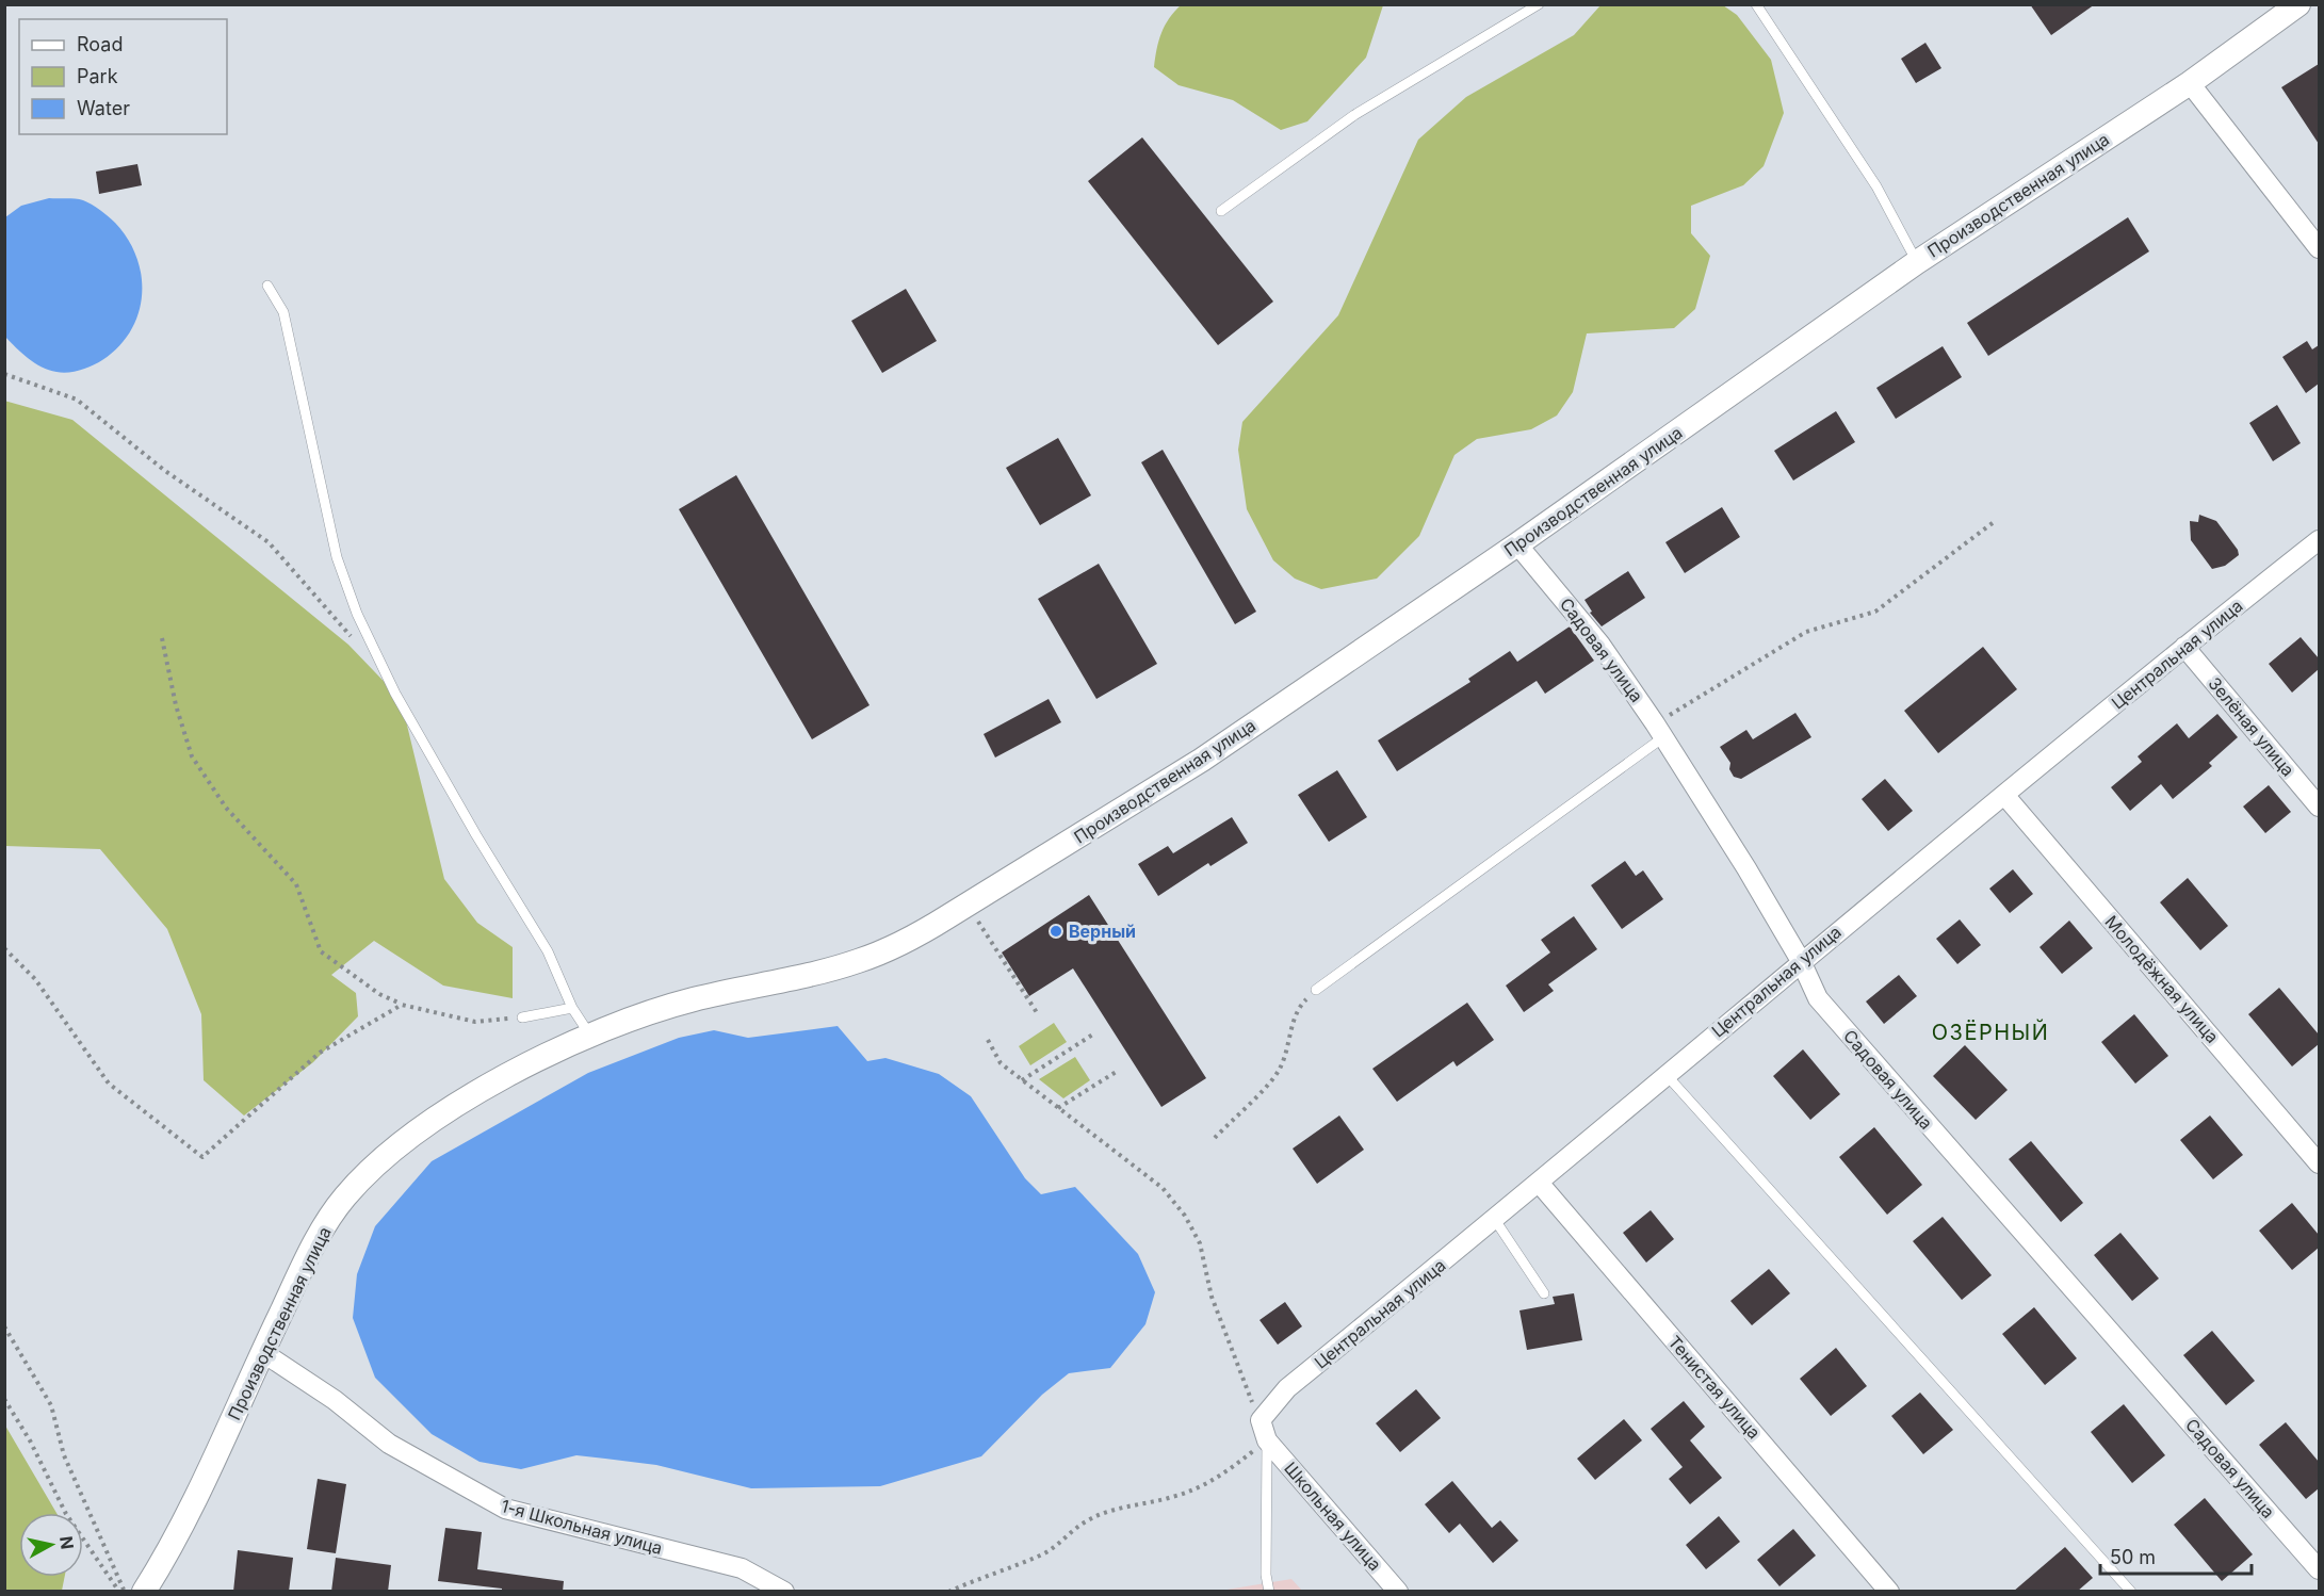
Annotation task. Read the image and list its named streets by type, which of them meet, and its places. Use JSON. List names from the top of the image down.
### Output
{
  "streets": {
    "street": [
      "Производственная улица",
      "Садовая улица",
      "Центральная улица",
      "Зелёная улица",
      "Молодёжная улица",
      "Тенистая улица",
      "Школьная улица",
      "1-я Школьная улица"
    ]
  },
  "crossings": [
    ["Производственная улица", "Садовая улица"],
    ["Производственная улица", "1-я Школьная улица"],
    ["Садовая улица", "Центральная улица"],
    ["Центральная улица", "Зелёная улица"],
    ["Центральная улица", "Молодёжная улица"],
    ["Центральная улица", "Тенистая улица"],
    ["Центральная улица", "Школьная улица"]
  ],
  "districts": ["ОЗЁРНЫЙ"],
  "places": ["Верный"],
  "legend": ["Road", "Park", "Water"],
  "scale_bar": "50 m",
  "north": "right"
}
